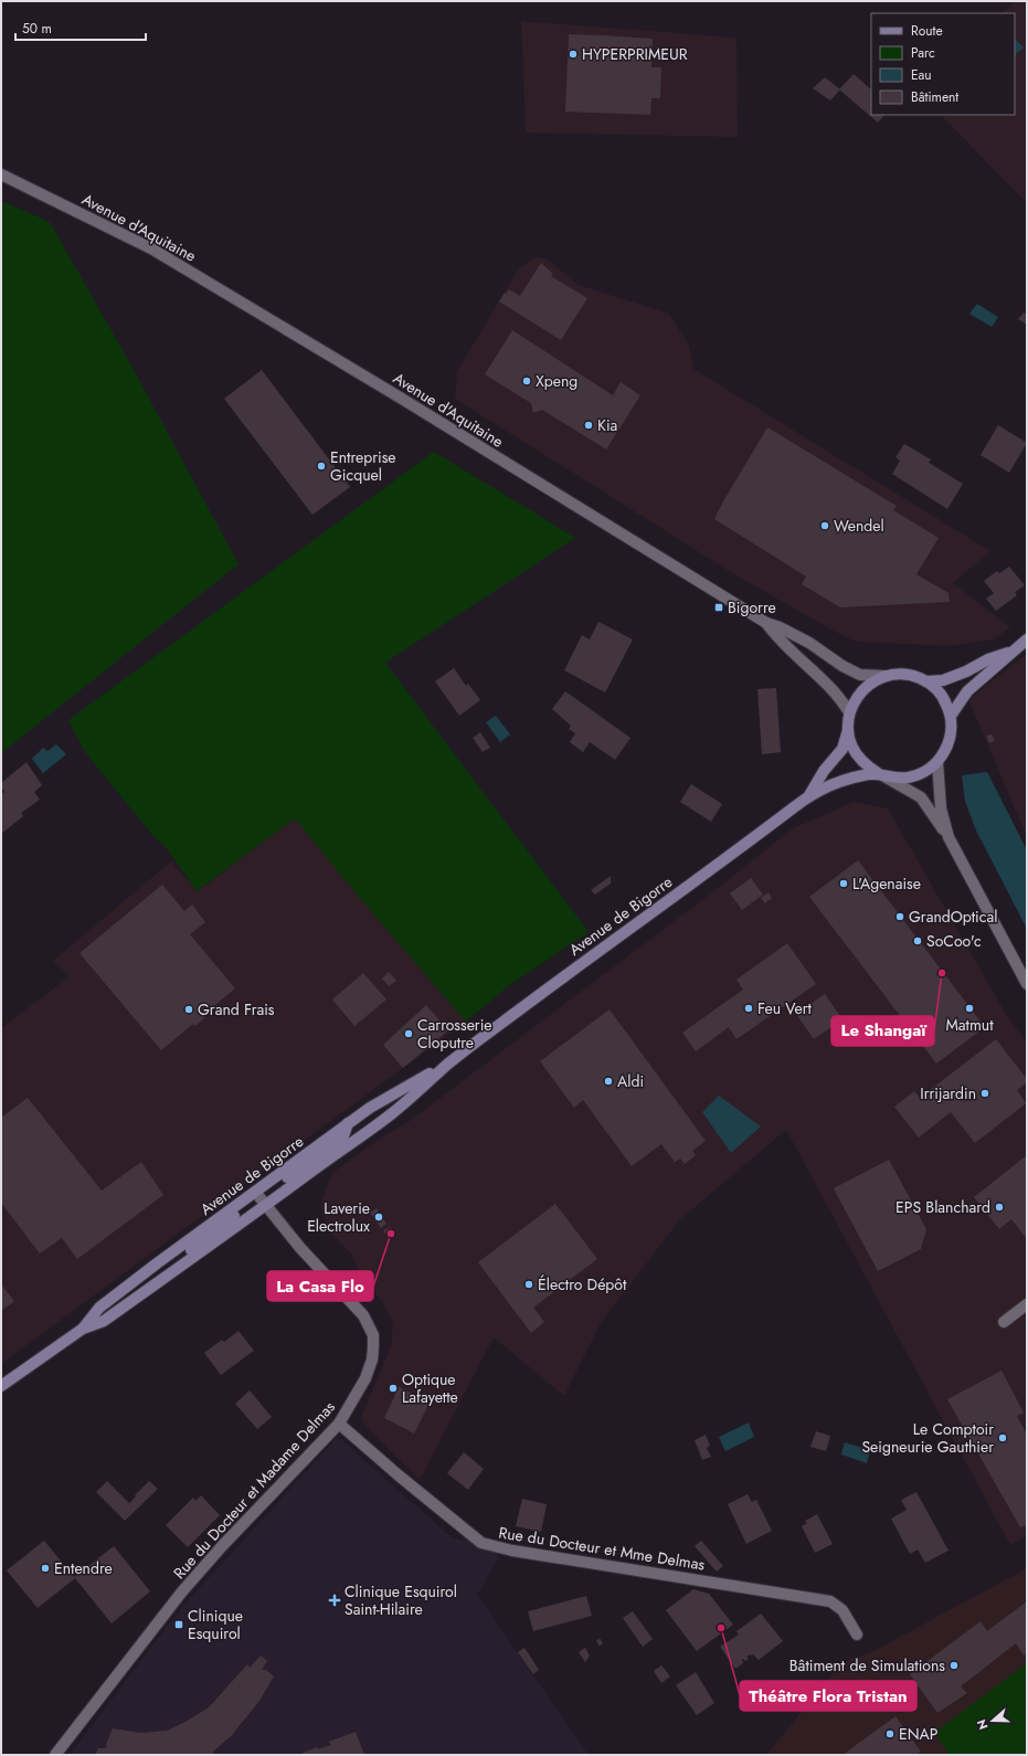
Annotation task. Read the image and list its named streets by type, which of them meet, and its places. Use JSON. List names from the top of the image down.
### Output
{
  "streets": {
    "main road": ["Avenue de Bigorre"],
    "street": ["Avenue d'Aquitaine", "Rue du Docteur et Madame Delmas", "Rue du Docteur et Mme Delmas"]
  },
  "crossings": [
    ["Avenue d'Aquitaine", "Avenue de Bigorre"],
    ["Avenue de Bigorre", "Rue du Docteur et Madame Delmas"],
    ["Rue du Docteur et Madame Delmas", "Rue du Docteur et Mme Delmas"]
  ],
  "places": {
    "other": [
      "HYPERPRIMEUR",
      "Xpeng",
      "Kia",
      "Entreprise Gicquel",
      "Wendel",
      "L'Agenaise",
      "GrandOptical",
      "SoCoo'c",
      "Le Shangaï",
      "Feu Vert",
      "Matmut",
      "Grand Frais",
      "Carrosserie Cloputre",
      "Aldi",
      "Irrijardin",
      "EPS Blanchard",
      "Laverie Electrolux",
      "La Casa Flo",
      "Électro Dépôt",
      "Optique Lafayette",
      "Le Comptoir Seigneurie Gauthier",
      "Entendre",
      "Théâtre Flora Tristan",
      "Bâtiment de Simulations",
      "ENAP"
    ],
    "transit": ["Bigorre", "Clinique Esquirol"],
    "health": ["Clinique Esquirol Saint-Hilaire"]
  },
  "legend": [
    "Route",
    "Parc",
    "Eau",
    "Bâtiment"
  ],
  "scale_bar": "50 m",
  "north": "left"
}
